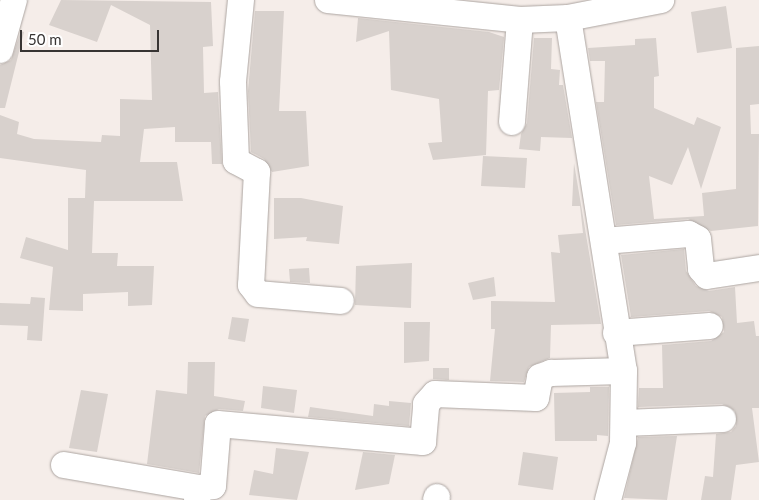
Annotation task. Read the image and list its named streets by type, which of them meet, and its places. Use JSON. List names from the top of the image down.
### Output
{
  "scale_bar": "50 m"
}
